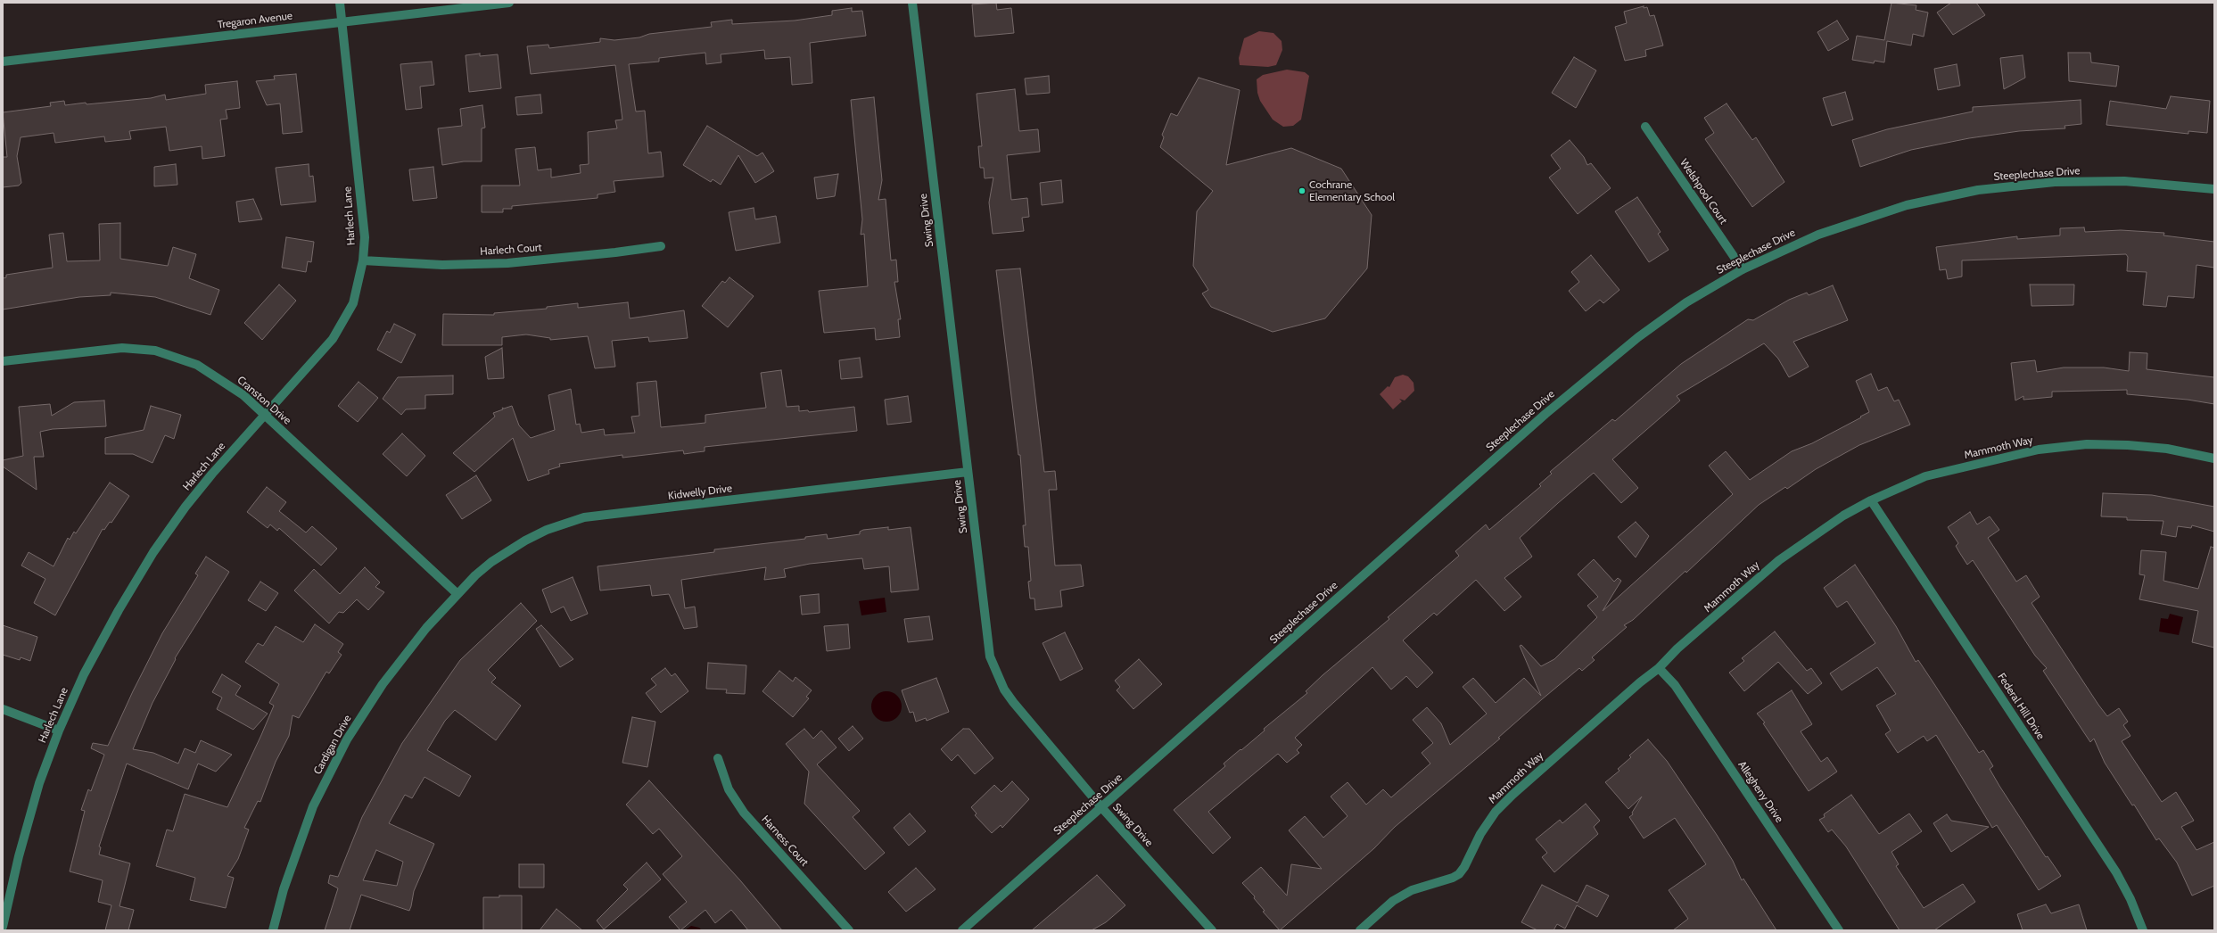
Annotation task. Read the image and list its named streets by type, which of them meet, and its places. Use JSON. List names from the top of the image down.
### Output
{
  "streets": {
    "street": [
      "Tregaron Avenue",
      "Steeplechase Drive",
      "Welshpool Court",
      "Harlech Lane",
      "Swing Drive",
      "Harlech Court",
      "Cranston Drive",
      "Mammoth Way",
      "Kidwelly Drive",
      "Federal Hill Drive",
      "Cardigan Drive",
      "Allegheny Drive",
      "Harness Court"
    ]
  },
  "crossings": [
    ["Tregaron Avenue", "Harlech Lane"],
    ["Steeplechase Drive", "Welshpool Court"],
    ["Steeplechase Drive", "Swing Drive"],
    ["Harlech Lane", "Harlech Court"],
    ["Harlech Lane", "Cranston Drive"],
    ["Swing Drive", "Kidwelly Drive"],
    ["Cranston Drive", "Kidwelly Drive"],
    ["Cranston Drive", "Cardigan Drive"],
    ["Mammoth Way", "Federal Hill Drive"],
    ["Mammoth Way", "Allegheny Drive"],
    ["Kidwelly Drive", "Cardigan Drive"]
  ],
  "places": ["Cochrane Elementary School"]
}
